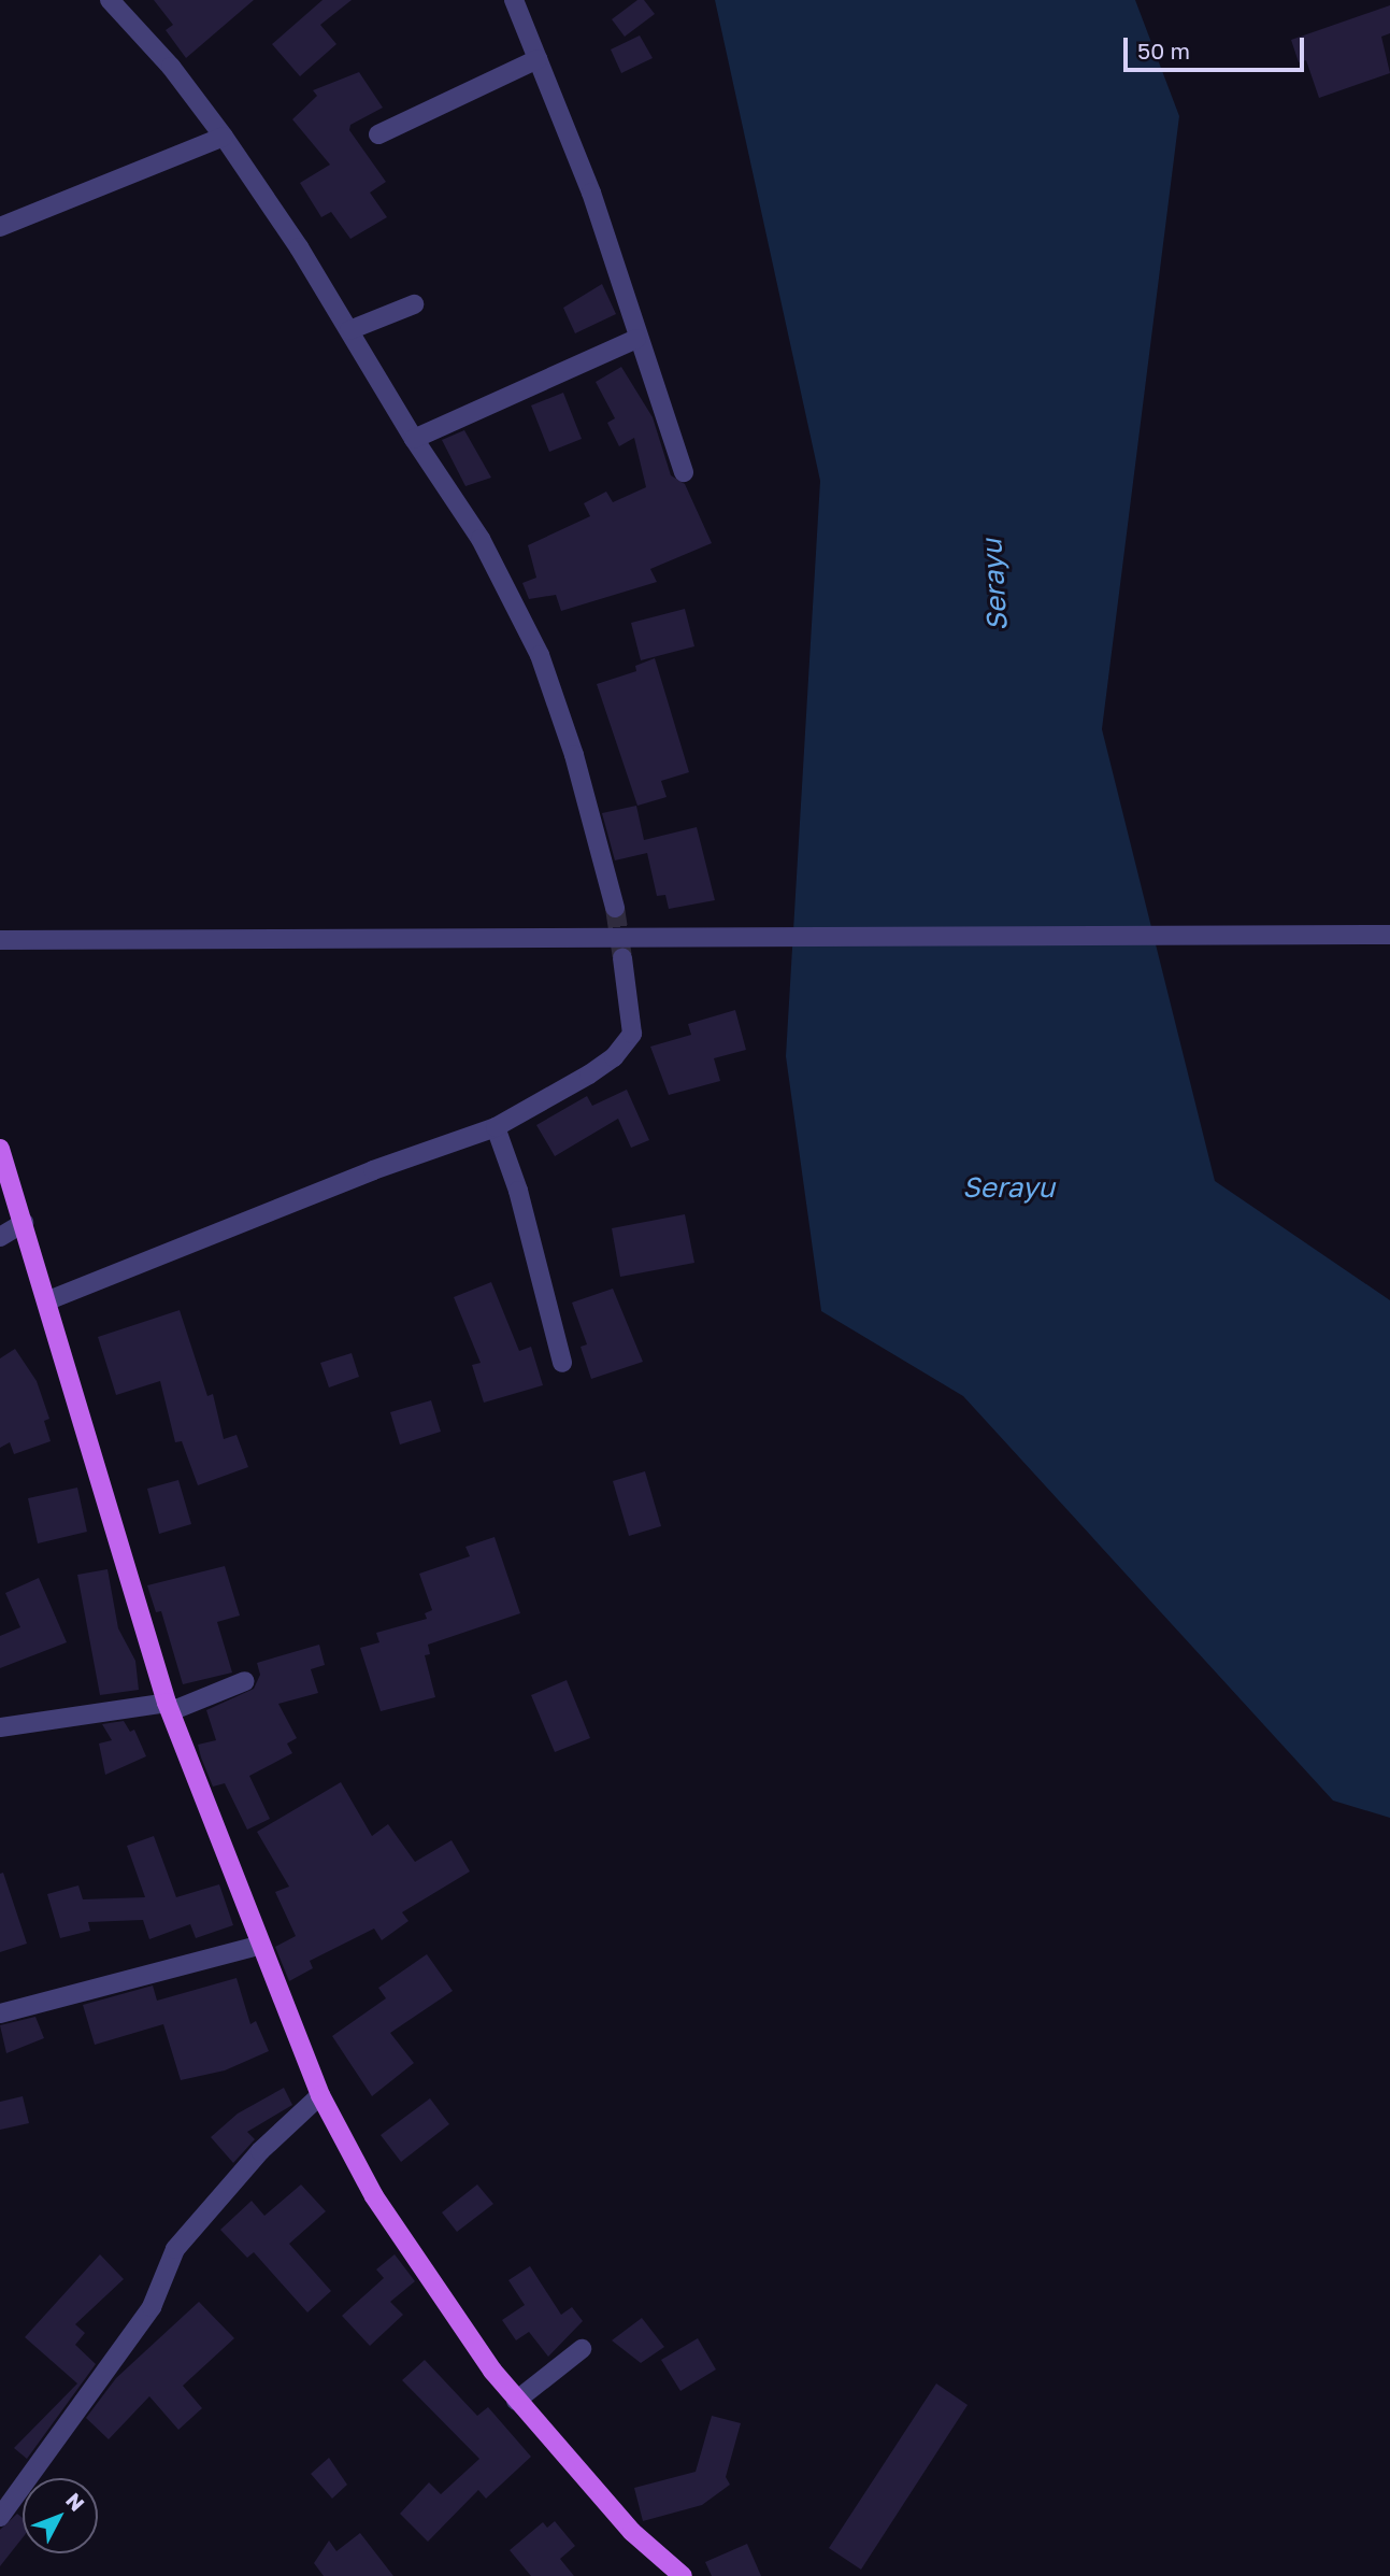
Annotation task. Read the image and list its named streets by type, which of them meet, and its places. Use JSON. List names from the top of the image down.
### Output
{
  "water": ["Serayu"],
  "scale_bar": "50 m",
  "north": "top right"
}
